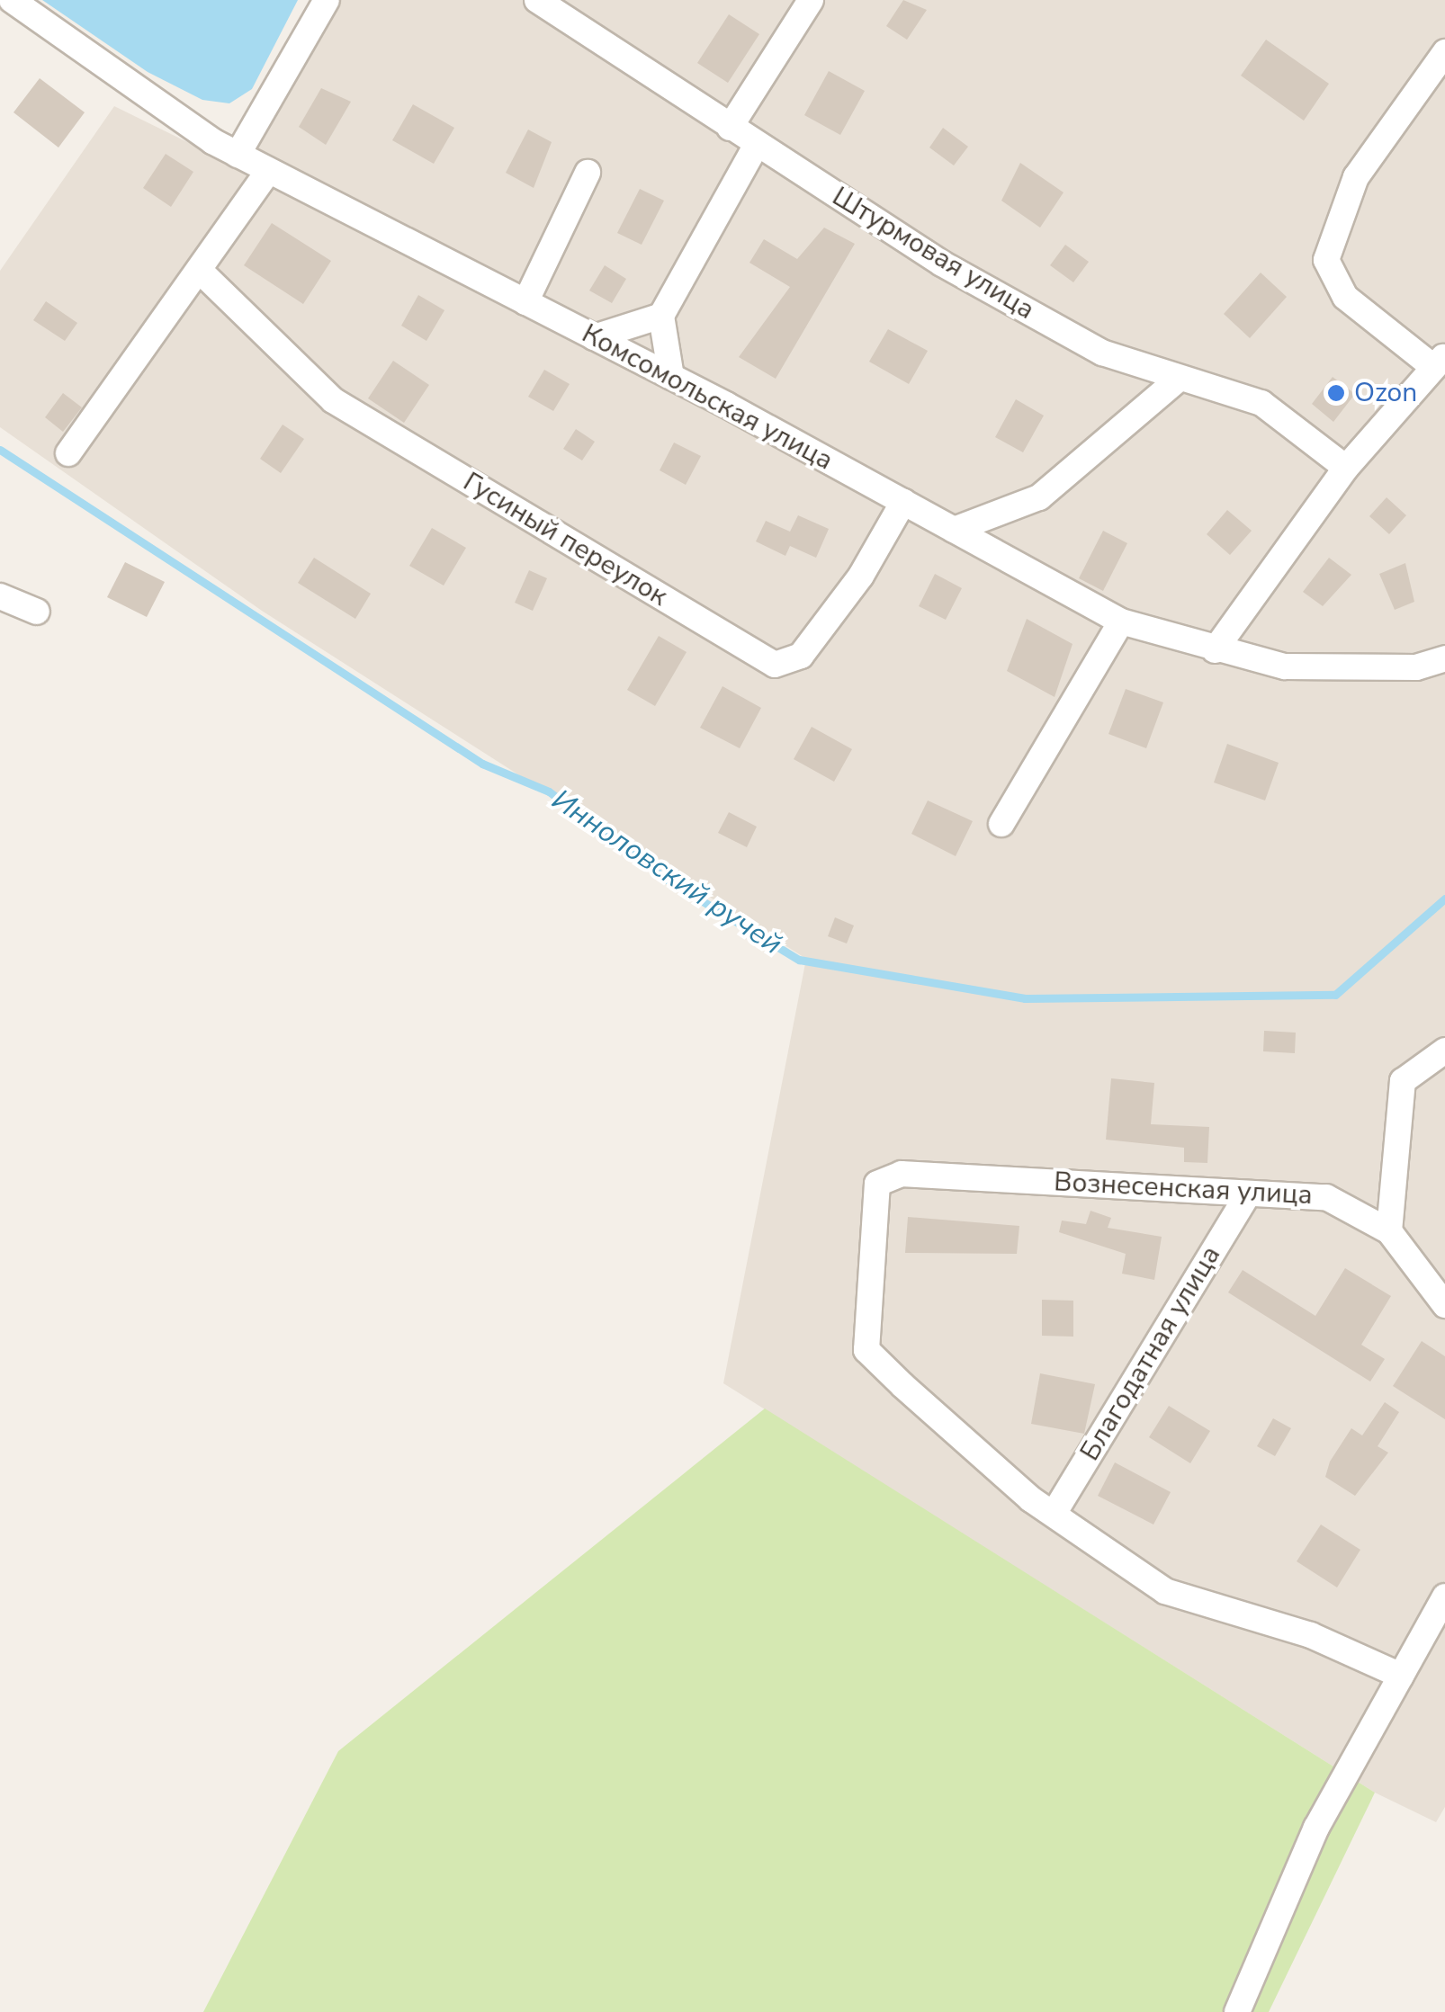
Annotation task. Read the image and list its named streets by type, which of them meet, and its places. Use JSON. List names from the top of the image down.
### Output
{
  "streets": {
    "street": [
      "Штурмовая улица",
      "Комсомольская улица",
      "Гусиный переулок",
      "Вознесенская улица",
      "Благодатная улица"
    ]
  },
  "crossings": [
    ["Комсомольская улица", "Гусиный переулок"],
    ["Вознесенская улица", "Благодатная улица"]
  ],
  "water": ["Инноловский ручей"],
  "places": ["Ozon"]
}
